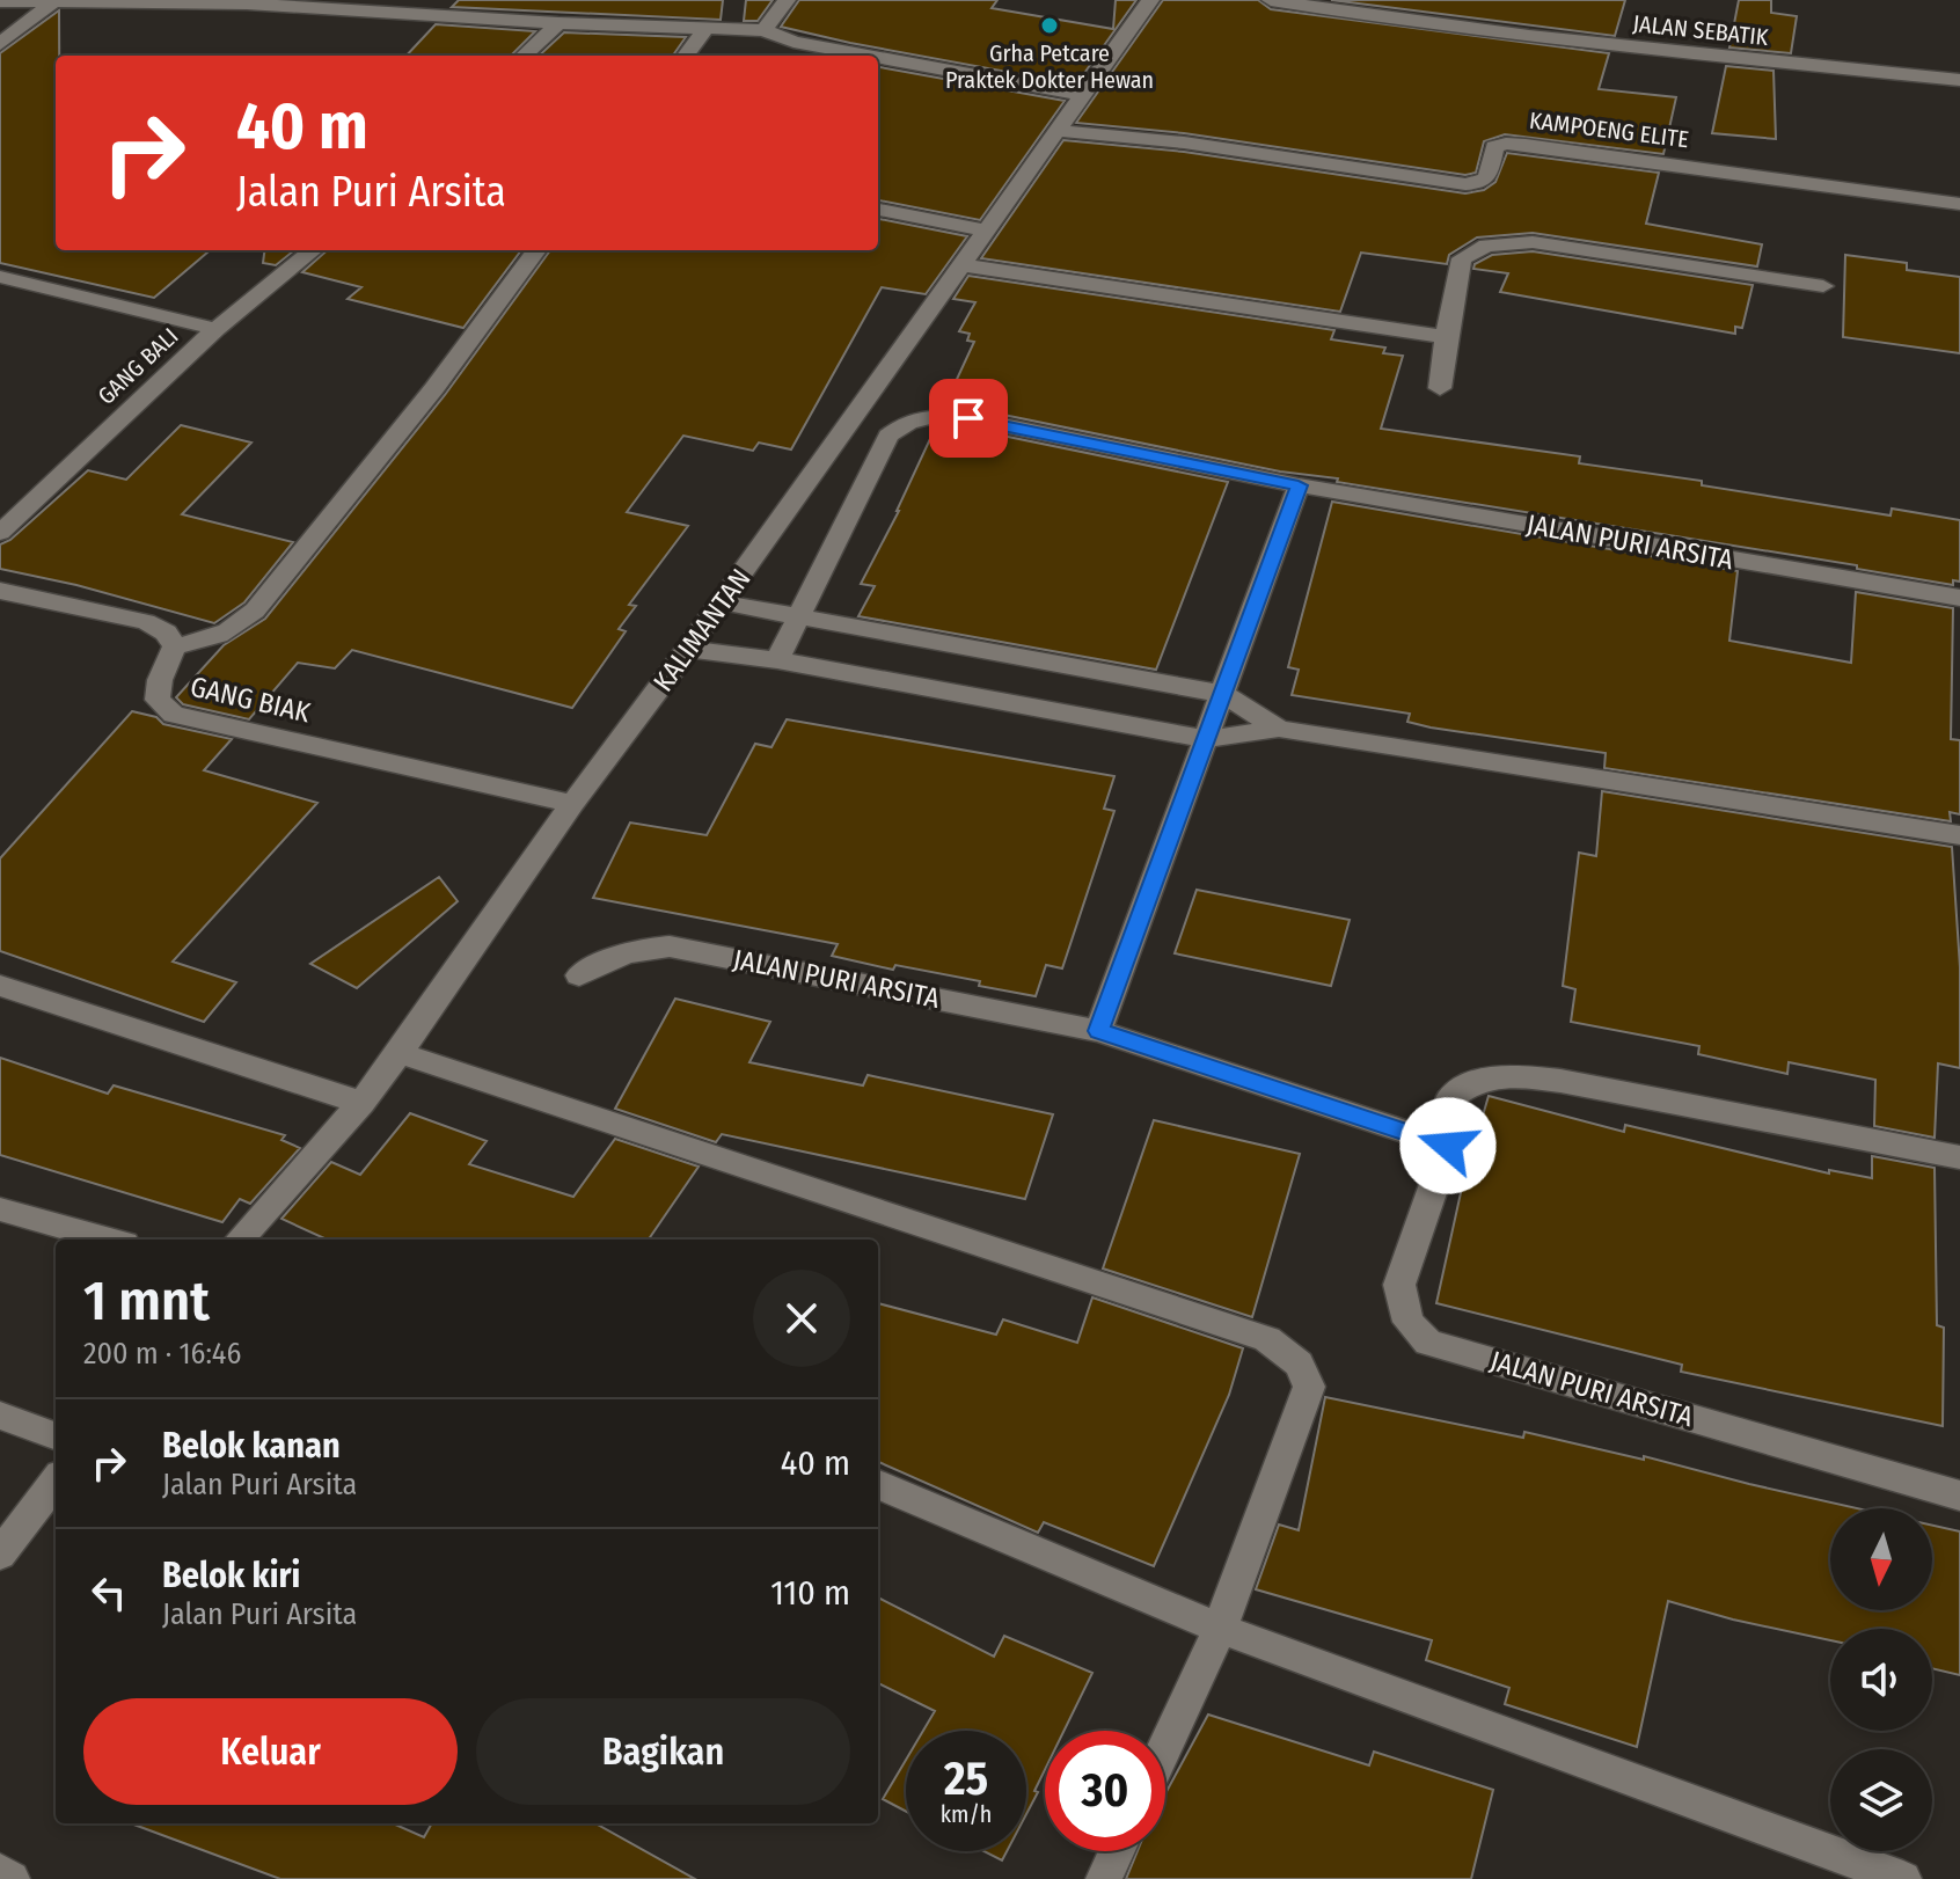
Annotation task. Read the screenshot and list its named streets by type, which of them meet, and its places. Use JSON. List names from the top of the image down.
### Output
{
  "streets": {
    "street": [
      "JALAN SEBATIK",
      "KAMPOENG ELITE",
      "GANG BALI",
      "JALAN PURI ARSITA",
      "KALIMANTAN",
      "GANG BIAK"
    ]
  },
  "crossings": [
    ["KAMPOENG ELITE", "KALIMANTAN"],
    ["KALIMANTAN", "GANG BIAK"]
  ],
  "places": ["Grha Petcare Praktek Dokter Hewan"],
  "north": "bottom",
  "page": {
    "turn": ["40 m", "Jalan Puri Arsita"],
    "heading": ["1 mnt", "200 m · 16:46"],
    "list": [
      {
        "name": "Belok kanan",
        "note": "Jalan Puri Arsita",
        "value": "40 m"
      },
      {
        "name": "Belok kiri",
        "note": "Jalan Puri Arsita",
        "value": "110 m"
      }
    ],
    "buttons": ["Keluar", "Bagikan"],
    "speed": "25 km/h",
    "limit": "30"
  }
}
